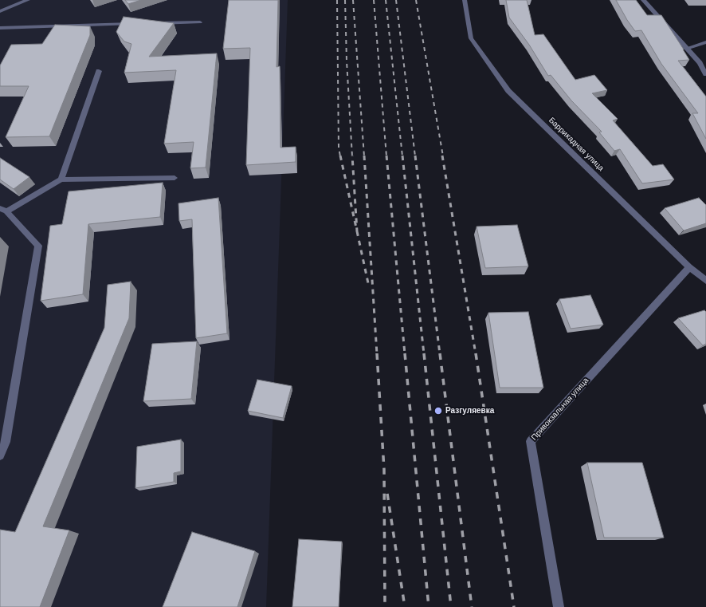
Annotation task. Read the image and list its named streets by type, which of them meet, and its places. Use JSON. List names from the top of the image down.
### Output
{
  "streets": {
    "street": ["Баррикадная улица", "Привокзальная улица"]
  },
  "crossings": [
    ["Баррикадная улица", "Привокзальная улица"]
  ],
  "places": ["Разгуляевка"]
}
